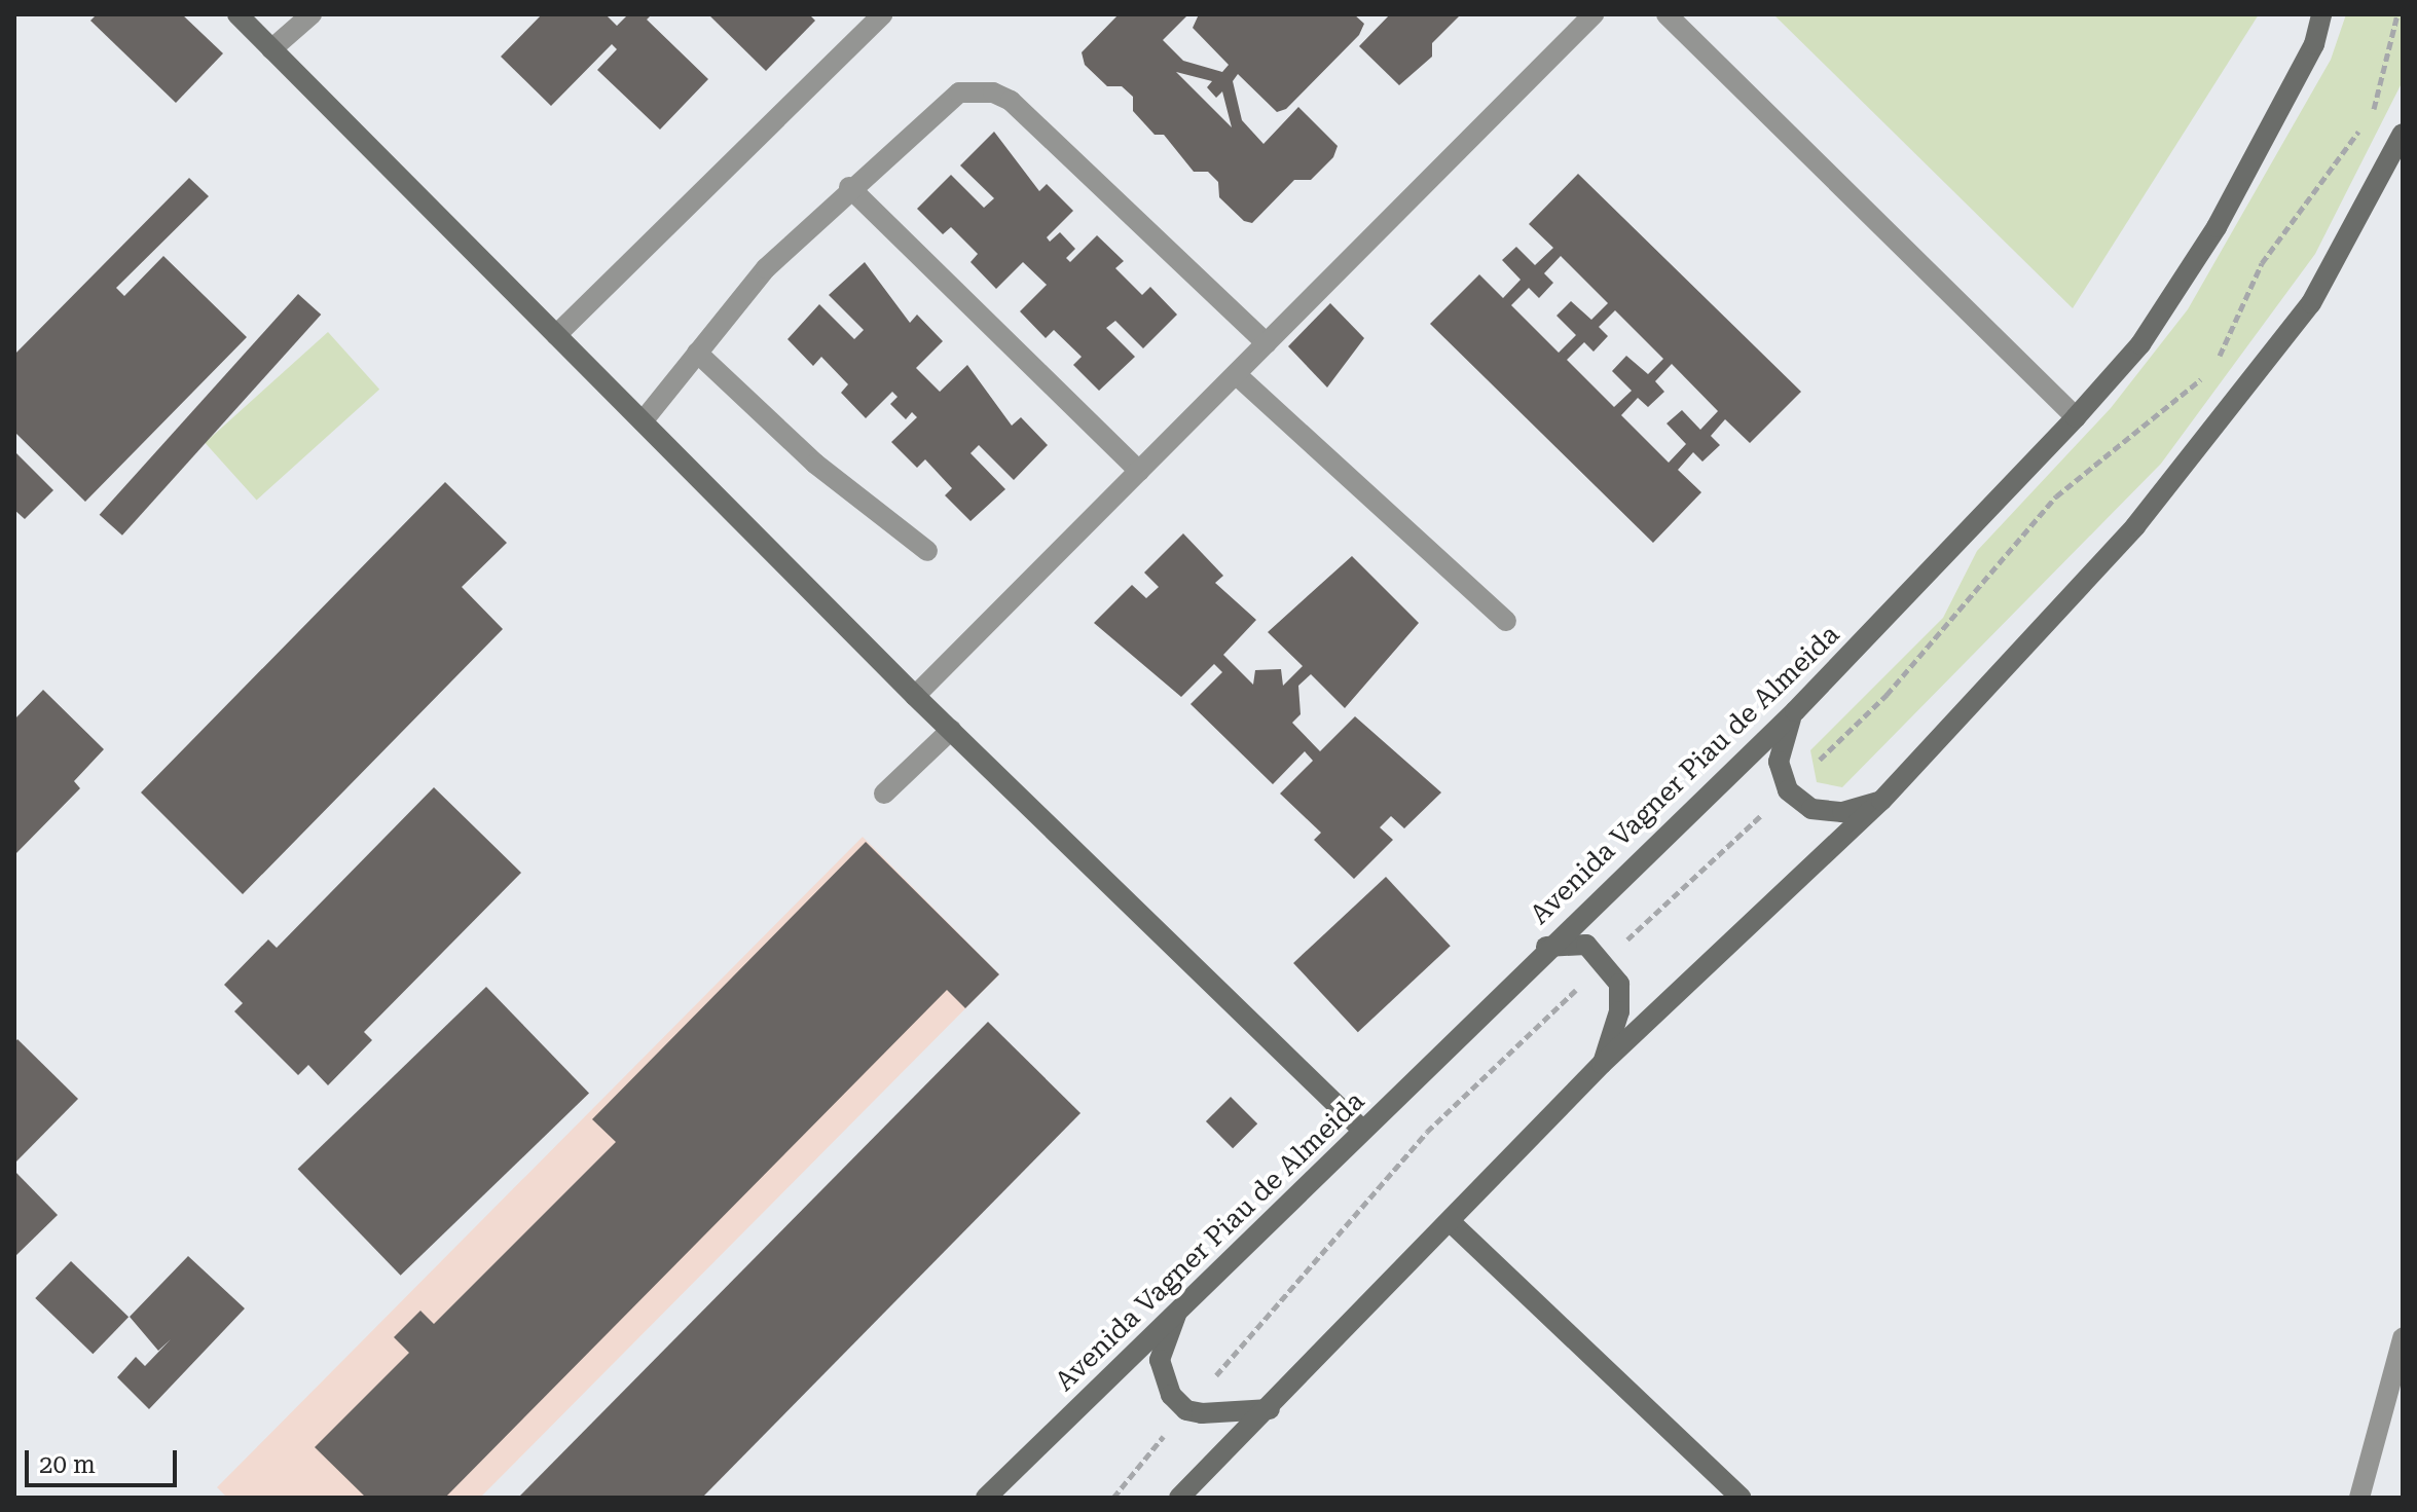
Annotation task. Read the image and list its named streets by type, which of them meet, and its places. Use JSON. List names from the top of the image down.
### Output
{
  "streets": {
    "main road": ["Avenida Vagner Piau de Almeida"]
  },
  "scale_bar": "20 m"
}
